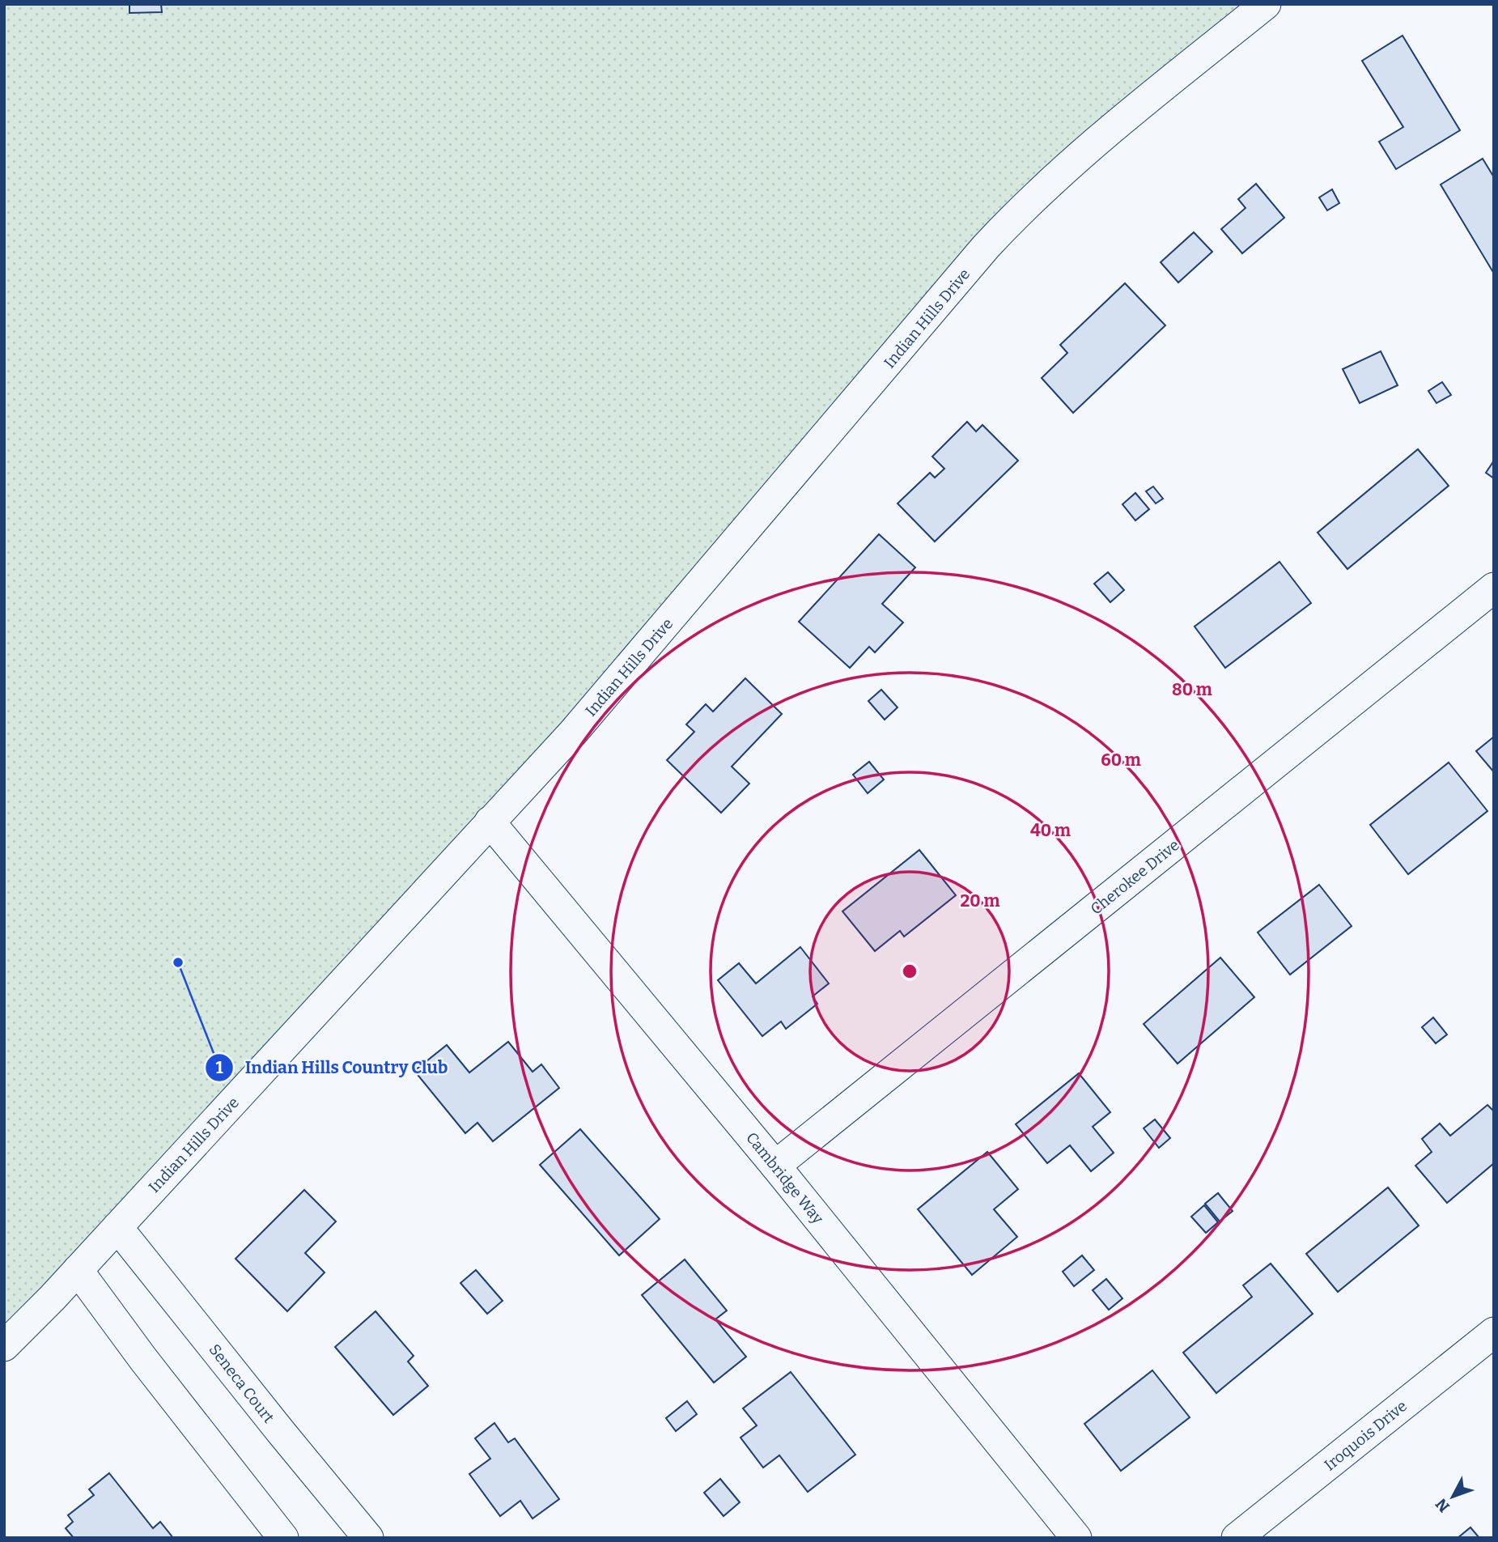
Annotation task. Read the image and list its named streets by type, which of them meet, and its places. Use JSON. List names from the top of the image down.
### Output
{
  "streets": {
    "street": [
      "Indian Hills Drive",
      "Cherokee Drive",
      "Cambridge Way",
      "Seneca Court",
      "Iroquois Drive"
    ]
  },
  "crossings": [
    ["Indian Hills Drive", "Cambridge Way"],
    ["Indian Hills Drive", "Seneca Court"],
    ["Cherokee Drive", "Cambridge Way"]
  ],
  "places": ["Indian Hills Country Club"],
  "north": "bottom left",
  "rings": [
    "80 m",
    "60 m",
    "40 m",
    "20 m"
  ]
}
